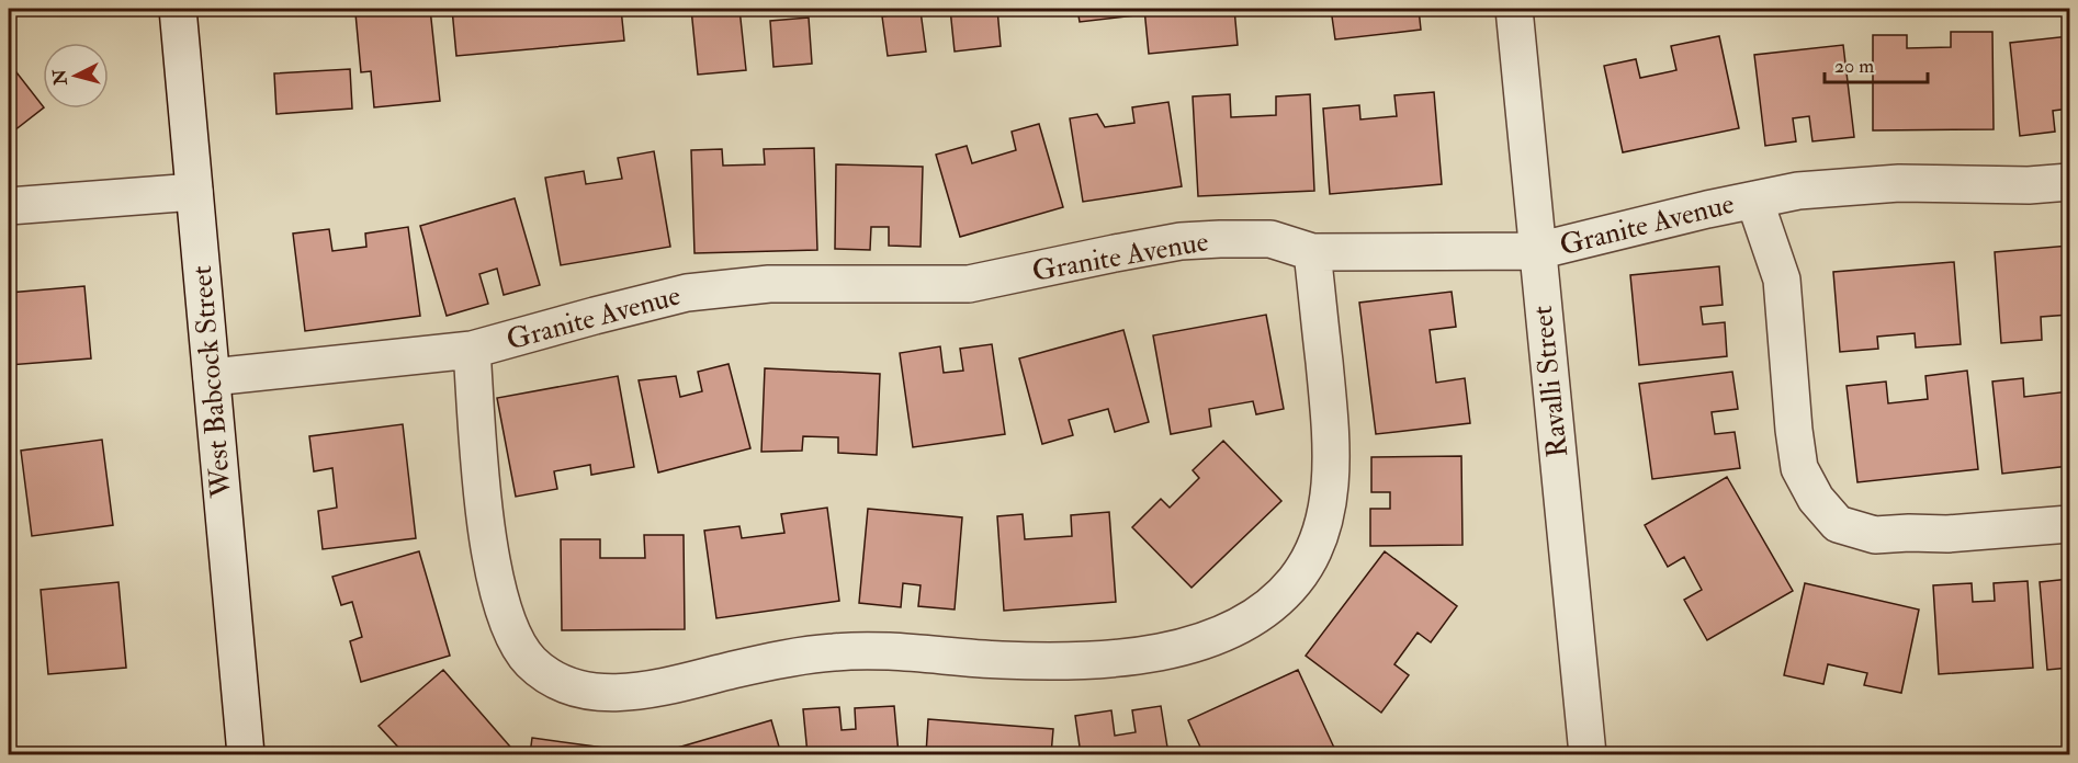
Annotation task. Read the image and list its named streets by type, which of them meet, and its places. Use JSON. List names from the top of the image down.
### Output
{
  "streets": {
    "street": ["Granite Avenue", "West Babcock Street", "Ravalli Street"]
  },
  "crossings": [
    ["Granite Avenue", "West Babcock Street"],
    ["Granite Avenue", "Ravalli Street"]
  ],
  "scale_bar": "20 m",
  "north": "left"
}
